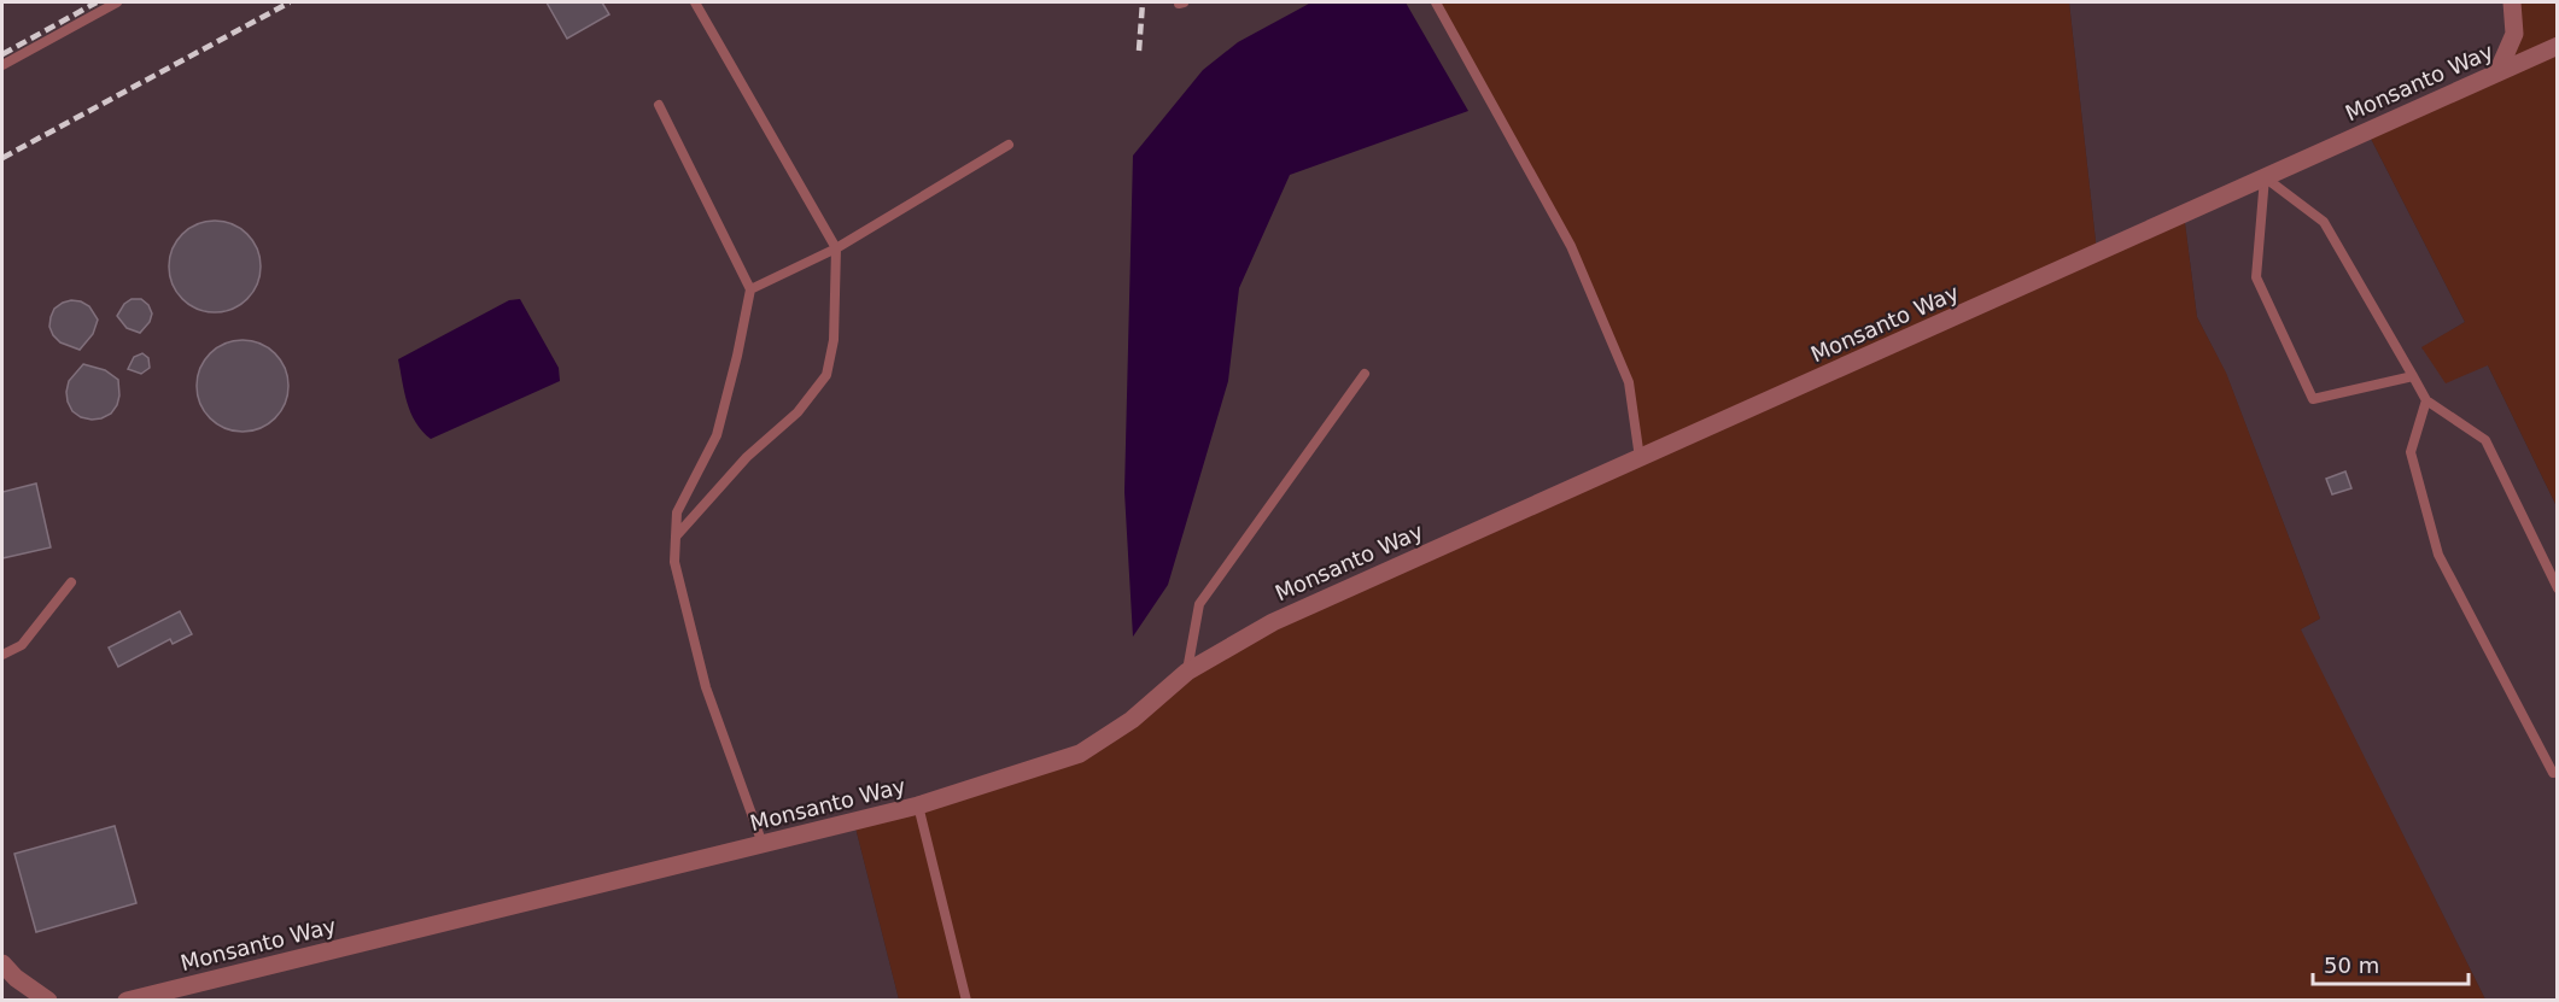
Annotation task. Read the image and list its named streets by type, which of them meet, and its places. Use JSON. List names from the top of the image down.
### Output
{
  "streets": {
    "street": ["Monsanto Way"]
  },
  "scale_bar": "50 m"
}
